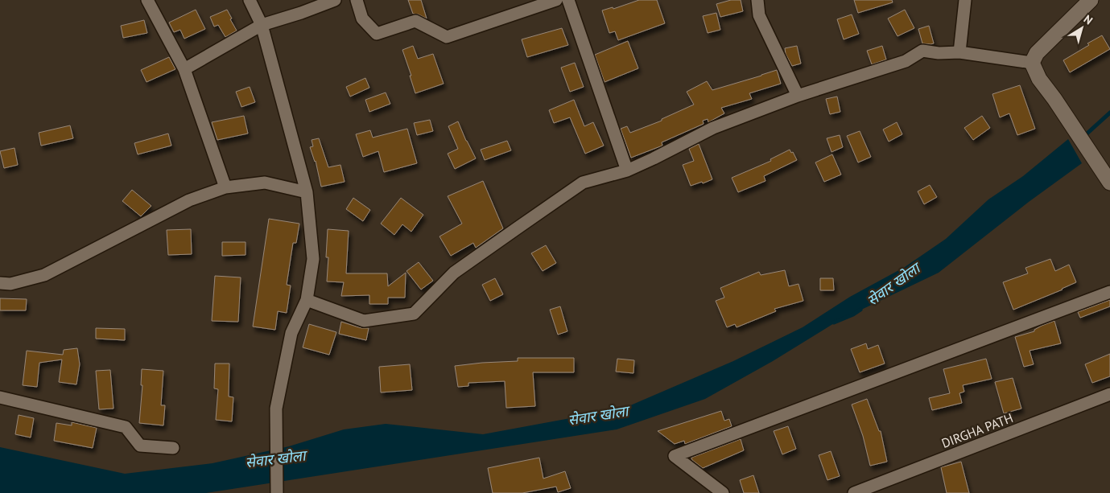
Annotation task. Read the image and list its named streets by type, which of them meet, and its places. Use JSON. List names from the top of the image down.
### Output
{
  "streets": {
    "street": ["DIRGHA PATH"]
  },
  "water": ["सेवार खोला"],
  "north": "top right"
}
